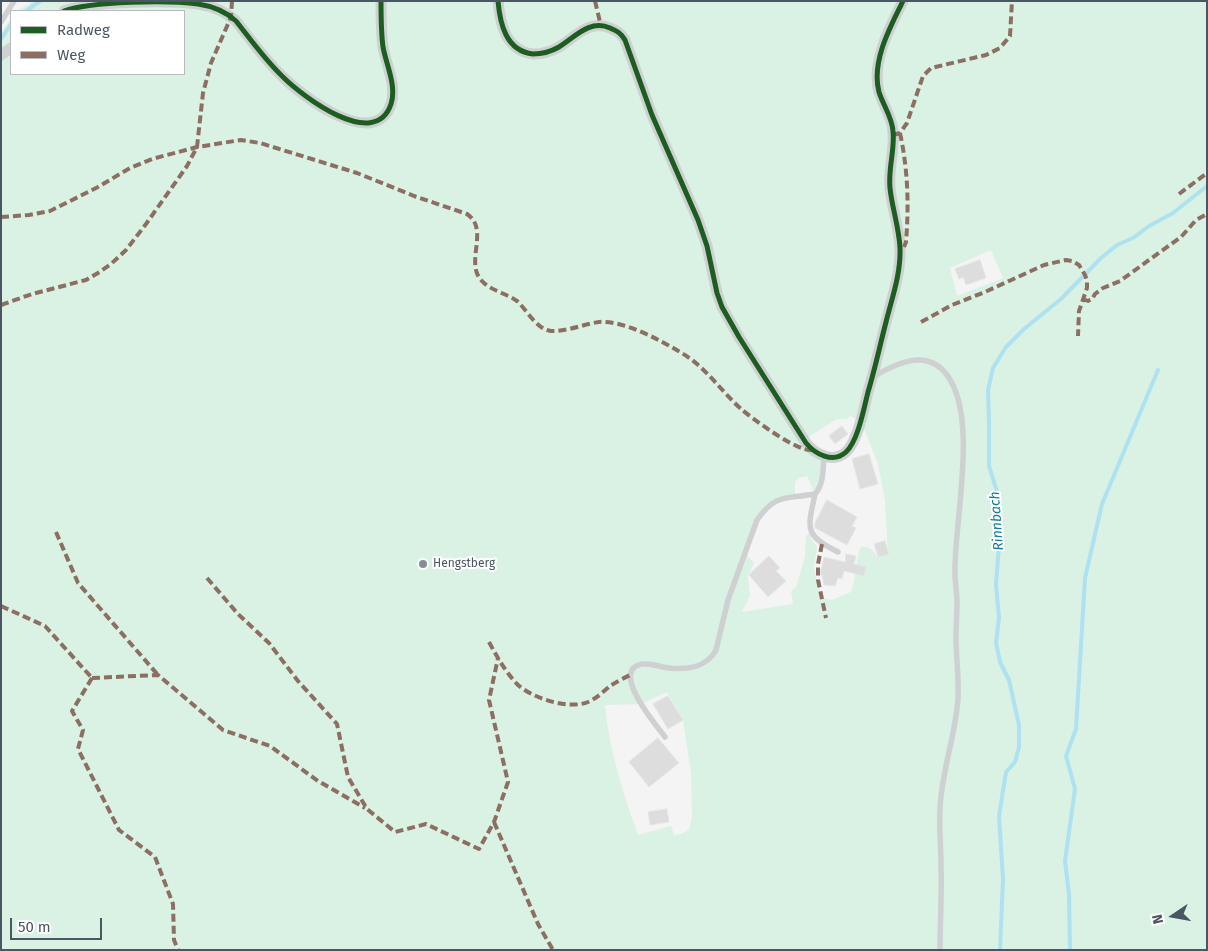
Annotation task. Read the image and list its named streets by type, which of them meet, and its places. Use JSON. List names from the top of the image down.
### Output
{
  "water": ["Rinnbach"],
  "places": ["Hengstberg"],
  "legend": ["Radweg", "Weg"],
  "scale_bar": "50 m",
  "north": "left"
}
